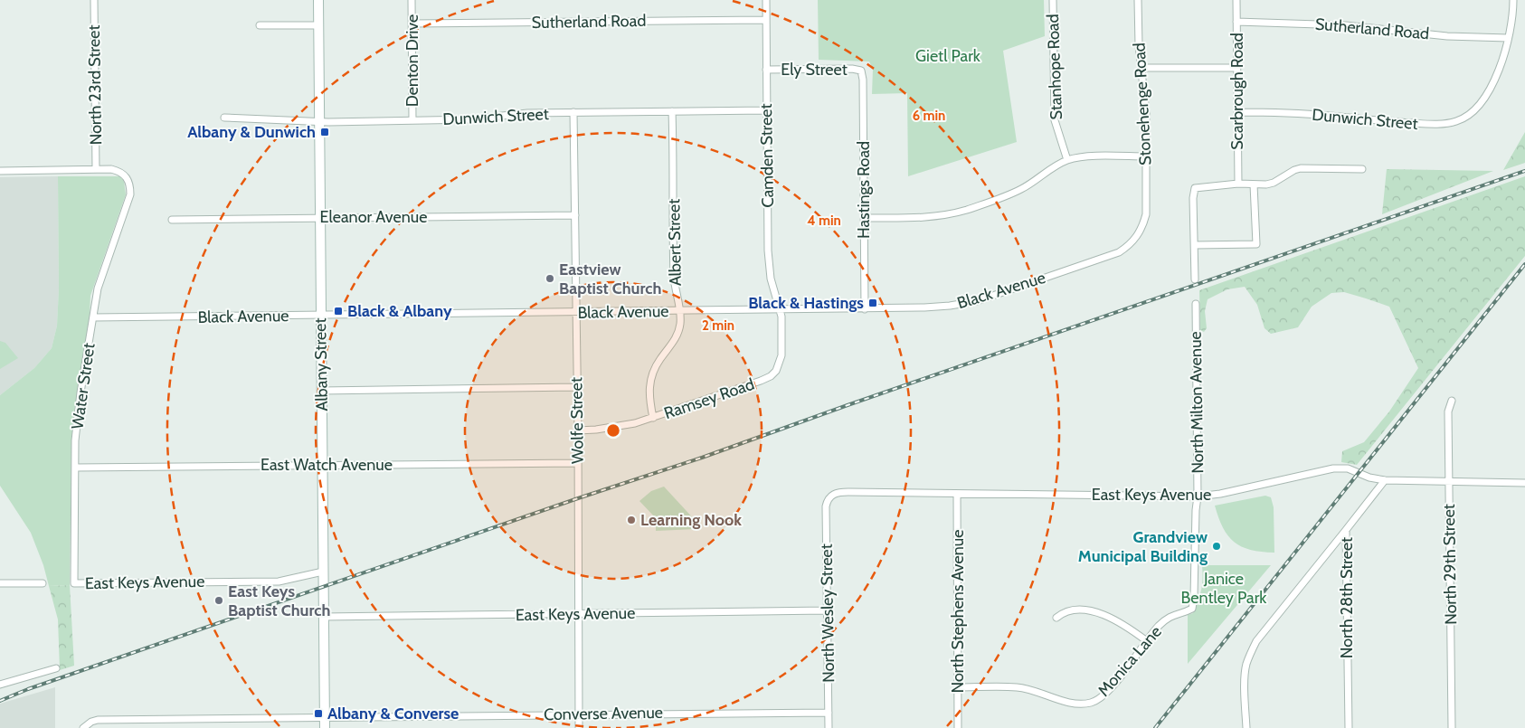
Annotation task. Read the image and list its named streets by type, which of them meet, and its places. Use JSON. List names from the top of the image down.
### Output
{
  "streets": {
    "street": [
      "Sutherland Road",
      "Denton Drive",
      "Stanhope Road",
      "Ely Street",
      "North 23rd Street",
      "Scarbrough Road",
      "Stonehenge Road",
      "Dunwich Street",
      "Camden Street",
      "Hastings Road",
      "Eleanor Avenue",
      "Albert Street",
      "Black Avenue",
      "Albany Street",
      "Water Street",
      "Ramsey Road",
      "North Milton Avenue",
      "Wolfe Street",
      "East Watch Avenue",
      "East Keys Avenue",
      "North 29th Street",
      "North 28th Street",
      "North Stephens Avenue",
      "North Wesley Street",
      "Monica Lane",
      "Converse Avenue"
    ]
  },
  "crossings": [
    ["Sutherland Road", "Denton Drive"],
    ["Sutherland Road", "Scarbrough Road"],
    ["Sutherland Road", "Dunwich Street"],
    ["Sutherland Road", "Camden Street"],
    ["Denton Drive", "Dunwich Street"],
    ["Ely Street", "Camden Street"],
    ["Ely Street", "Hastings Road"],
    ["North 23rd Street", "Water Street"],
    ["Scarbrough Road", "Dunwich Street"],
    ["Stonehenge Road", "Black Avenue"],
    ["Dunwich Street", "Camden Street"],
    ["Dunwich Street", "Albert Street"],
    ["Dunwich Street", "Albany Street"],
    ["Dunwich Street", "Wolfe Street"],
    ["Camden Street", "Black Avenue"],
    ["Camden Street", "Ramsey Road"],
    ["Hastings Road", "Black Avenue"],
    ["Eleanor Avenue", "Albany Street"],
    ["Eleanor Avenue", "Wolfe Street"],
    ["Albert Street", "Black Avenue"],
    ["Albert Street", "Ramsey Road"],
    ["Black Avenue", "Albany Street"],
    ["Black Avenue", "Water Street"],
    ["Black Avenue", "Ramsey Road"],
    ["Black Avenue", "Wolfe Street"],
    ["Albany Street", "East Watch Avenue"],
    ["Albany Street", "East Keys Avenue"],
    ["Albany Street", "Converse Avenue"],
    ["Water Street", "East Watch Avenue"],
    ["Water Street", "East Keys Avenue"],
    ["Ramsey Road", "Wolfe Street"],
    ["North Milton Avenue", "East Keys Avenue"],
    ["North Milton Avenue", "Monica Lane"],
    ["Wolfe Street", "East Watch Avenue"],
    ["Wolfe Street", "East Keys Avenue"],
    ["Wolfe Street", "Converse Avenue"],
    ["East Keys Avenue", "North 29th Street"],
    ["East Keys Avenue", "North 28th Street"],
    ["East Keys Avenue", "North Stephens Avenue"],
    ["East Keys Avenue", "North Wesley Street"],
    ["North Stephens Avenue", "Monica Lane"],
    ["North Wesley Street", "Converse Avenue"]
  ],
  "parks": ["Gietl Park", "Janice Bentley Park"],
  "places": {
    "transit": [
      "Albany & Dunwich",
      "Black & Hastings",
      "Black & Albany",
      "Albany & Converse"
    ],
    "other": [
      "Eastview Baptist Church",
      "Learning Nook",
      "Grandview Municipal Building",
      "East Keys Baptist Church"
    ]
  },
  "rings": ["6 min", "4 min", "2 min"]
}
